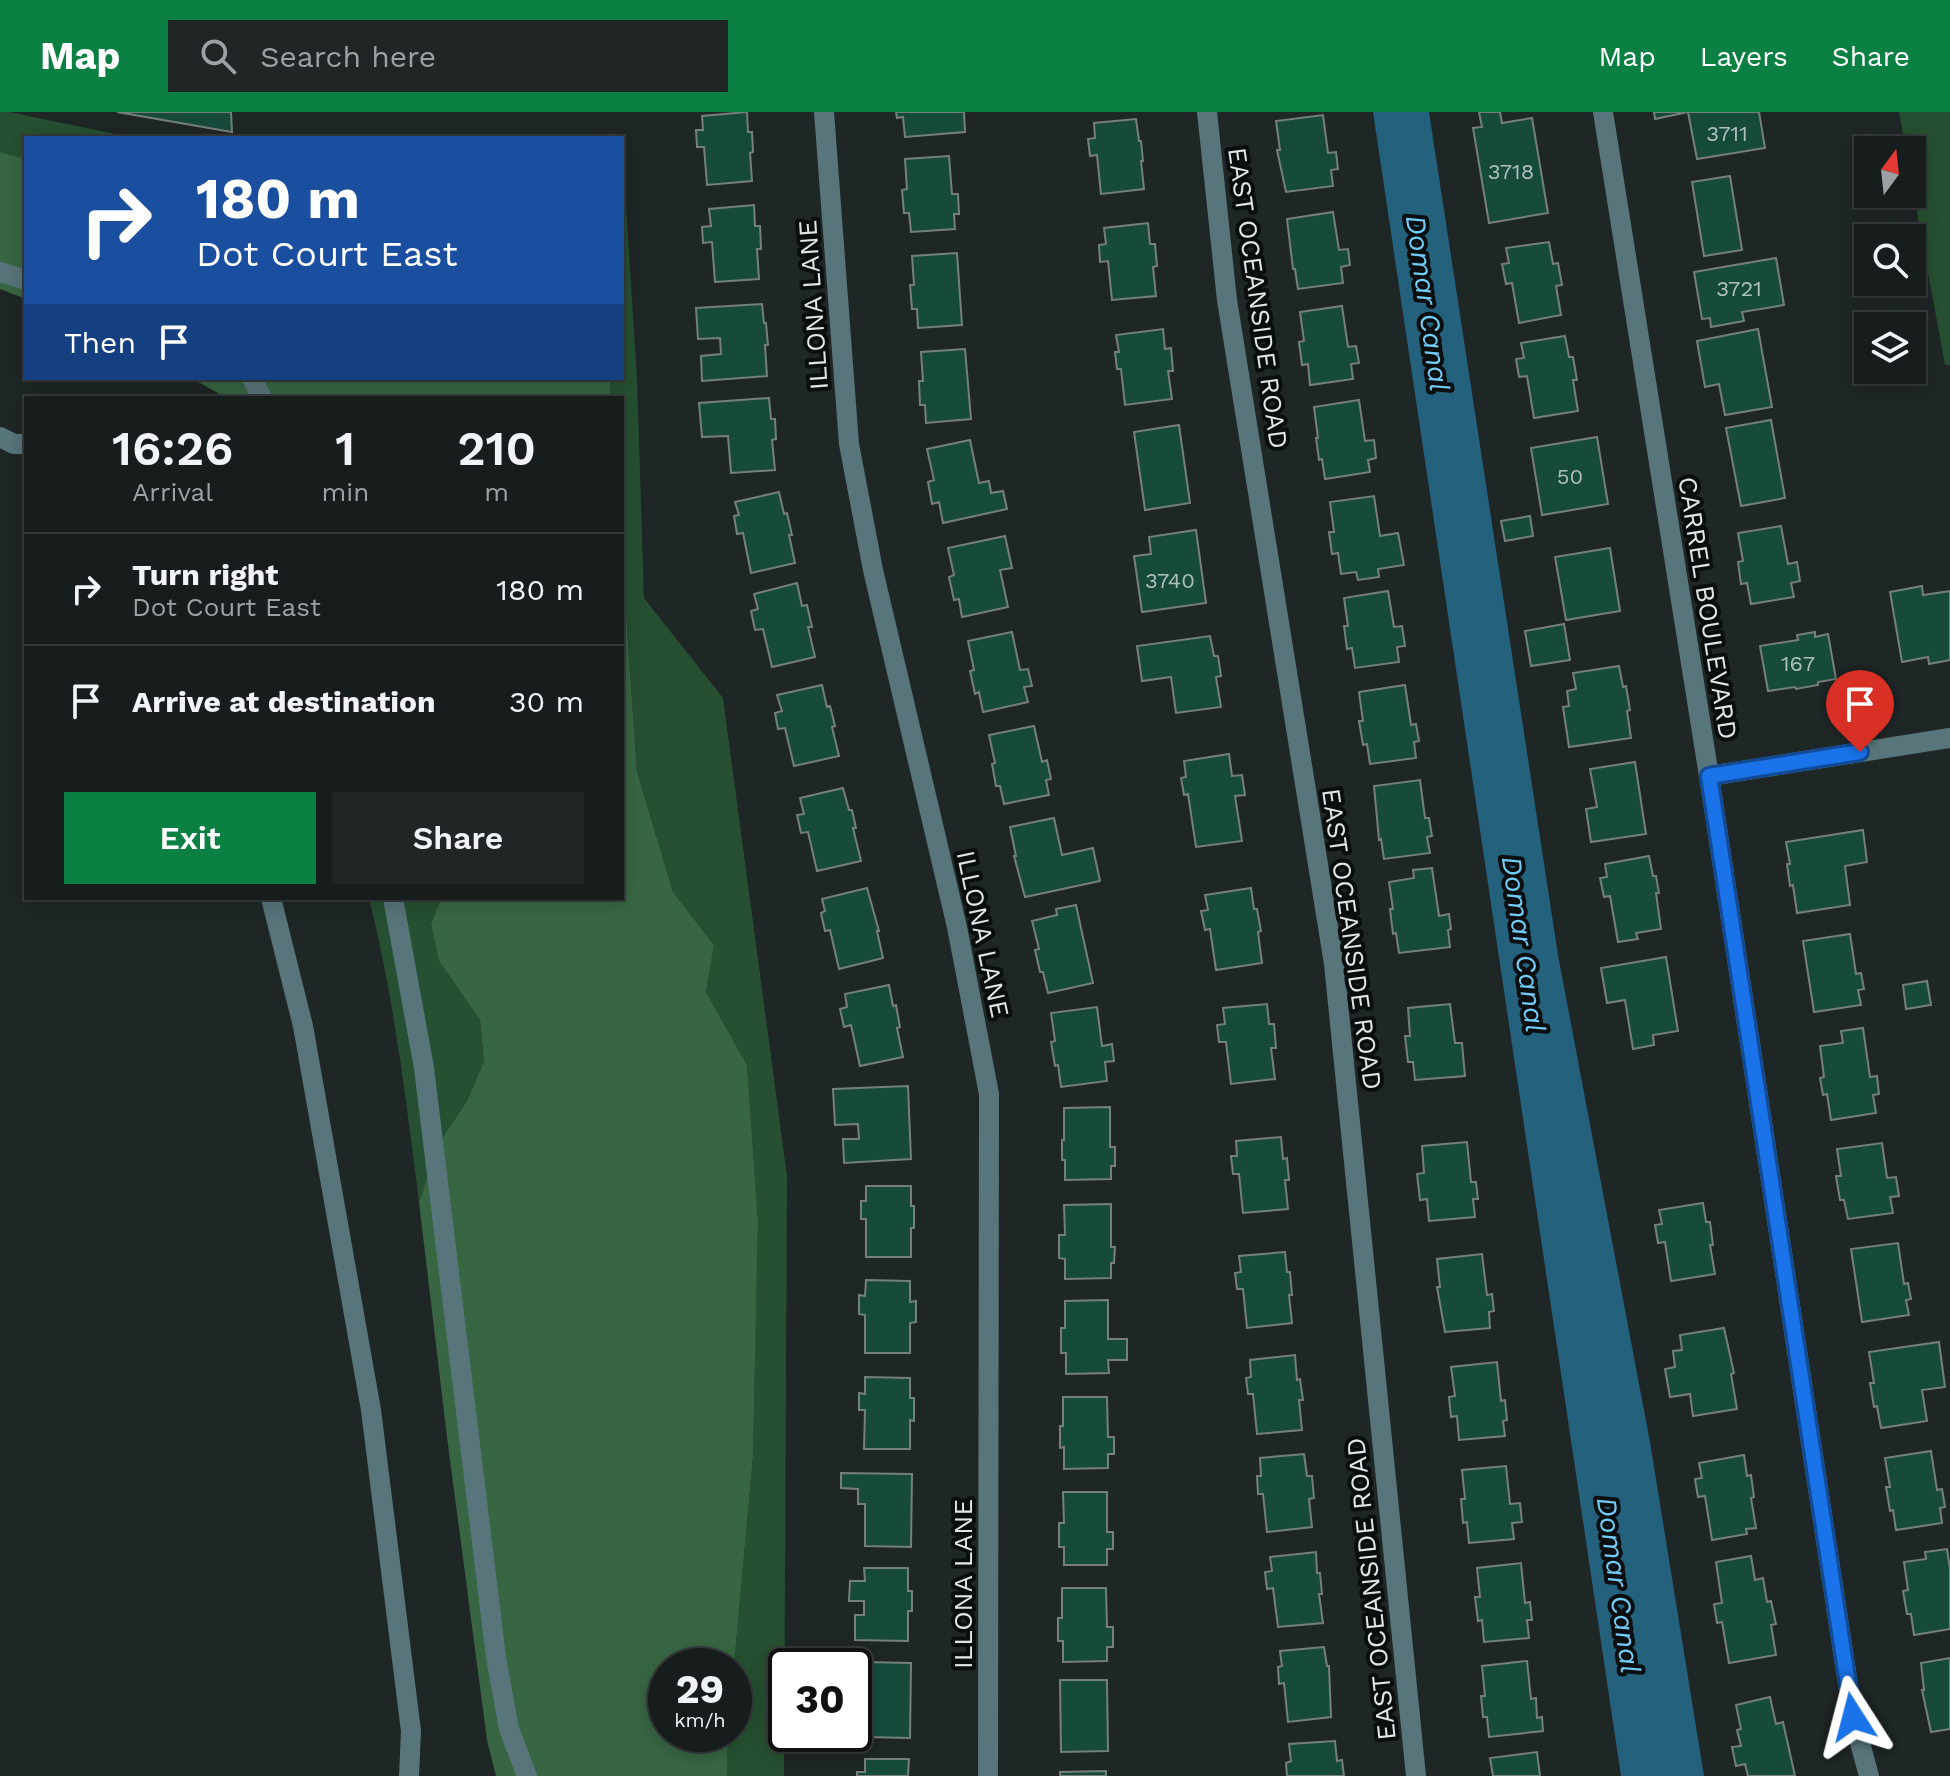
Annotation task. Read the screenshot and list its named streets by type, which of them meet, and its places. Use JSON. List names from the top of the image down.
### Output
{
  "streets": {
    "street": ["EAST OCEANSIDE ROAD", "ILLONA LANE", "CARREL BOULEVARD"]
  },
  "water": ["Domar Canal"],
  "house_numbers": [
    "3711",
    "3718",
    "3721",
    "50",
    "3740",
    "167"
  ],
  "north": "top",
  "page": {
    "header": "Map",
    "search": "Search here",
    "nav": ["Map", "Layers", "Share"],
    "turn": ["180 m", "Dot Court East"],
    "then": "Then",
    "eta": [
      "16:26",
      "Arrival",
      "1",
      "min",
      "210",
      "m"
    ],
    "list": [
      {
        "name": "Turn right",
        "note": "Dot Court East",
        "value": "180 m"
      },
      {
        "name": "Arrive at destination",
        "value": "30 m"
      }
    ],
    "buttons": ["Exit", "Share"],
    "speed": "29 km/h",
    "limit": "30"
  }
}
